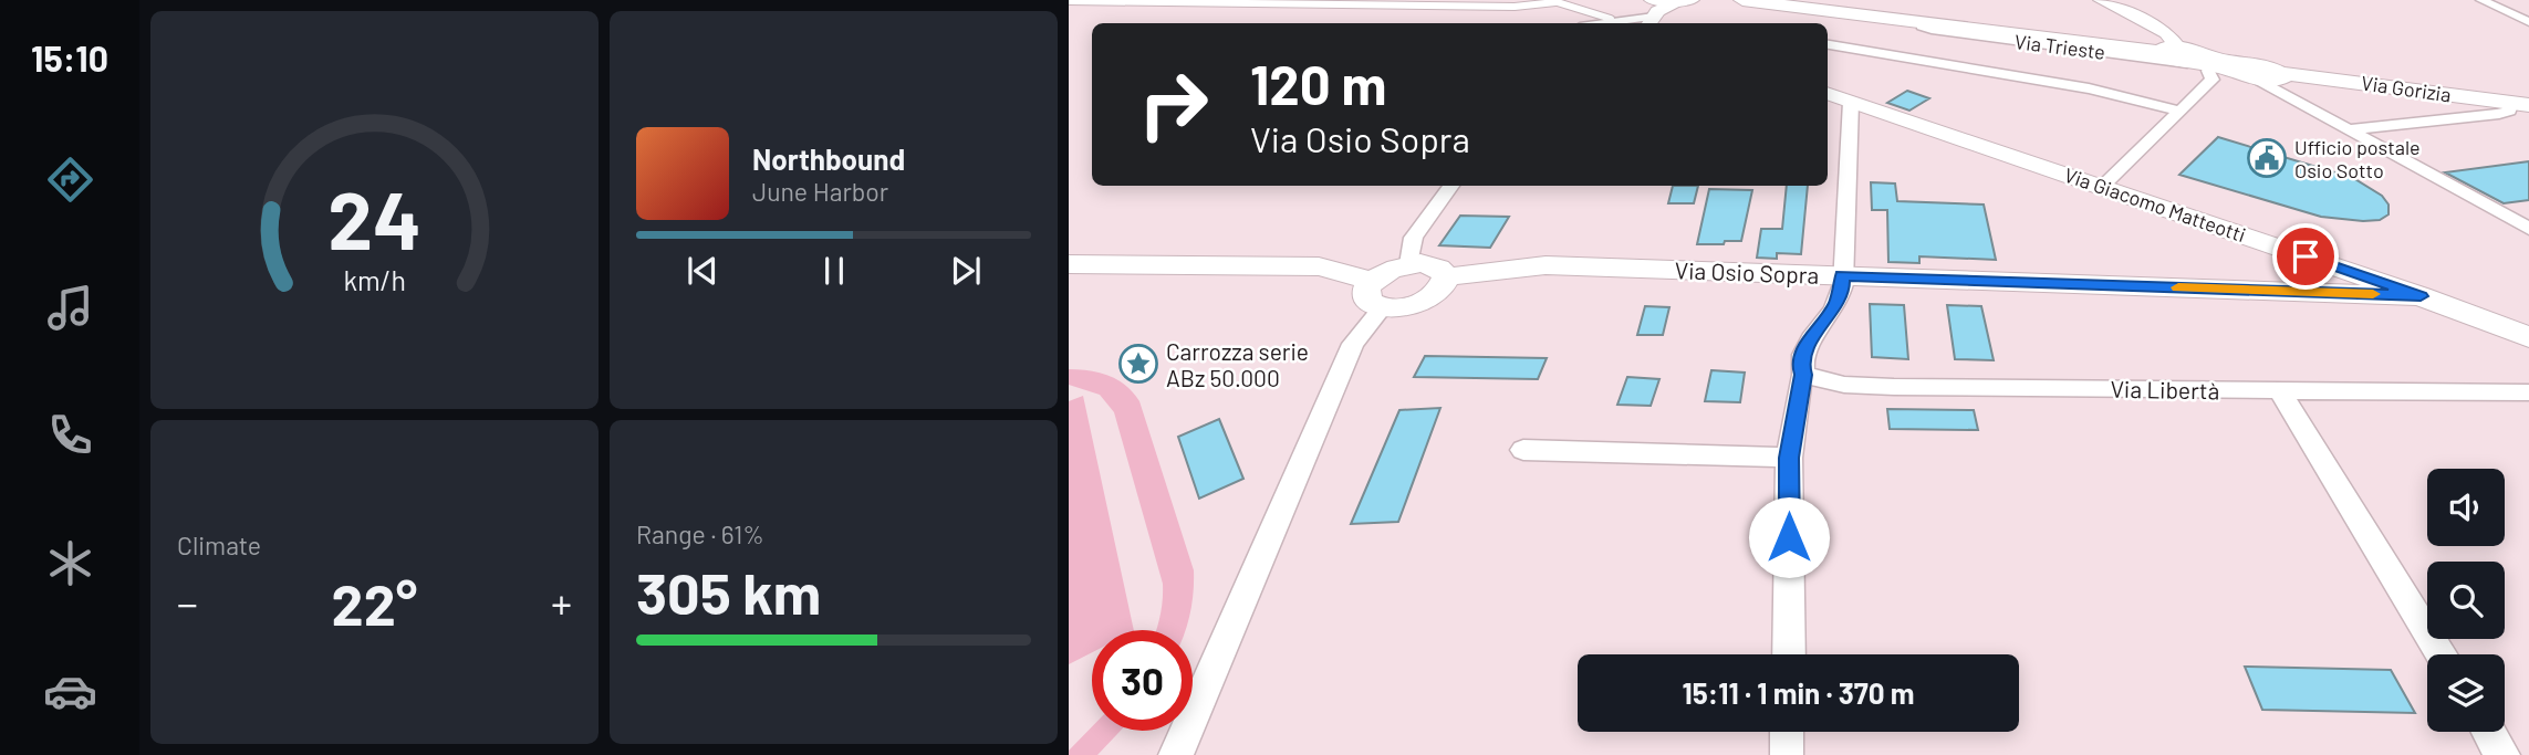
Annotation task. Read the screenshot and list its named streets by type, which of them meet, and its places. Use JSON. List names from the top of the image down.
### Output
{
  "streets": {
    "main road": ["Via Trieste", "Via Gorizia"],
    "street": ["Via Giacomo Matteotti", "Via Osio Sopra", "Via Libertà"]
  },
  "crossings": [
    ["Via Trieste", "Via Gorizia"],
    ["Via Giacomo Matteotti", "Via Osio Sopra"]
  ],
  "places": {
    "public building": ["Ufficio postale Osio Sotto"],
    "place": ["Carrozza serie ABz 50.000"]
  },
  "page": {
    "tabs": "15:10",
    "turn": ["120 m", "Via Osio Sopra"],
    "song": ["Northbound", "June Harbor"],
    "tile": [
      "Climate",
      ["Range · 61%", "305 km"]
    ],
    "heat": ["−", "22°", "+"],
    "limit": "30",
    "trip": "15:11 · 1 min · 370 m",
    "gauge": ["24", "km/h"]
  }
}
